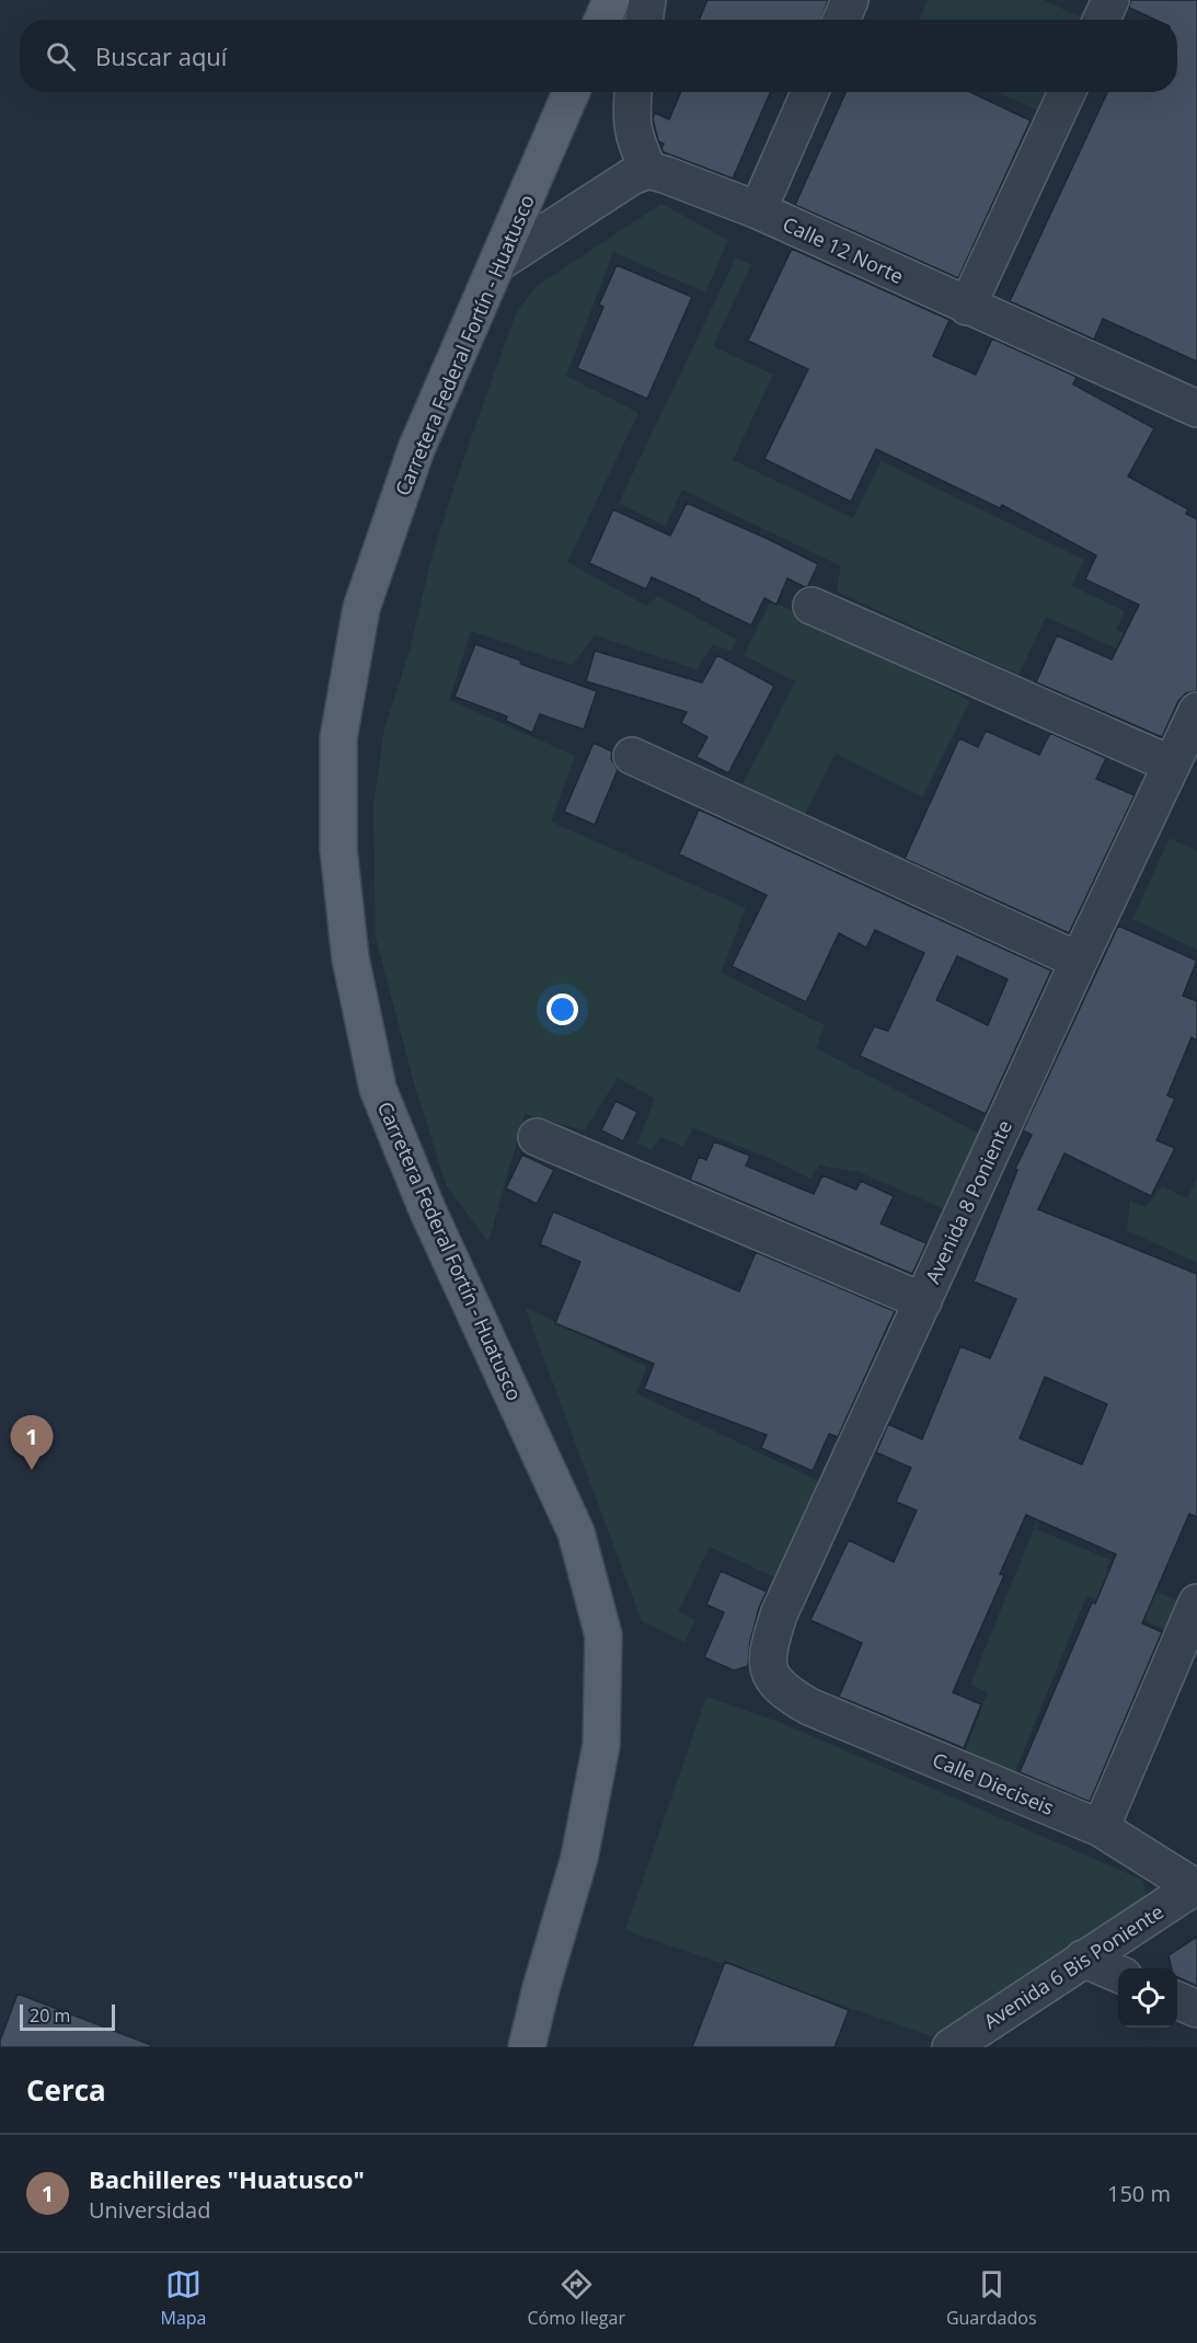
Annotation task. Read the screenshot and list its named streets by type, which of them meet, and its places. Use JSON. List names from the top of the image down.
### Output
{
  "streets": {
    "main road": ["Carretera Federal Fortín - Huatusco"],
    "street": [
      "Calle 12 Norte",
      "Avenida 8 Poniente",
      "Calle Dieciseis",
      "Avenida 6 Bis Poniente"
    ]
  },
  "crossings": [
    ["Avenida 8 Poniente", "Calle Dieciseis"],
    ["Calle Dieciseis", "Avenida 6 Bis Poniente"]
  ],
  "scale_bar": "20 m",
  "page": {
    "search": "Buscar aquí",
    "pins": "1",
    "scale": "20 m",
    "heading": "Cerca",
    "list": [
      {
        "mark": "1",
        "name": "Bachilleres \"Huatusco\"",
        "note": "Universidad",
        "value": "150 m"
      }
    ],
    "nav": ["Mapa", "Cómo llegar", "Guardados"]
  }
}
